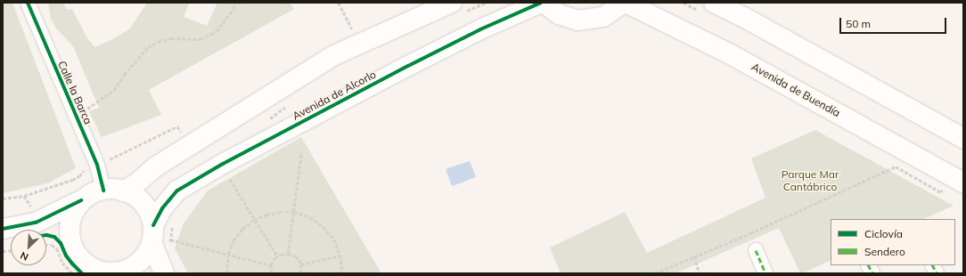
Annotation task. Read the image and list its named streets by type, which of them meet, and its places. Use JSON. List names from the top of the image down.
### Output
{
  "streets": {
    "street": ["Avenida de Buendía", "Calle la Barca", "Avenida de Alcorlo"]
  },
  "crossings": [
    ["Calle la Barca", "Avenida de Alcorlo"]
  ],
  "parks": ["Parque Mar Cantábrico"],
  "legend": ["Ciclovía", "Sendero"],
  "scale_bar": "50 m",
  "north": "bottom left"
}
